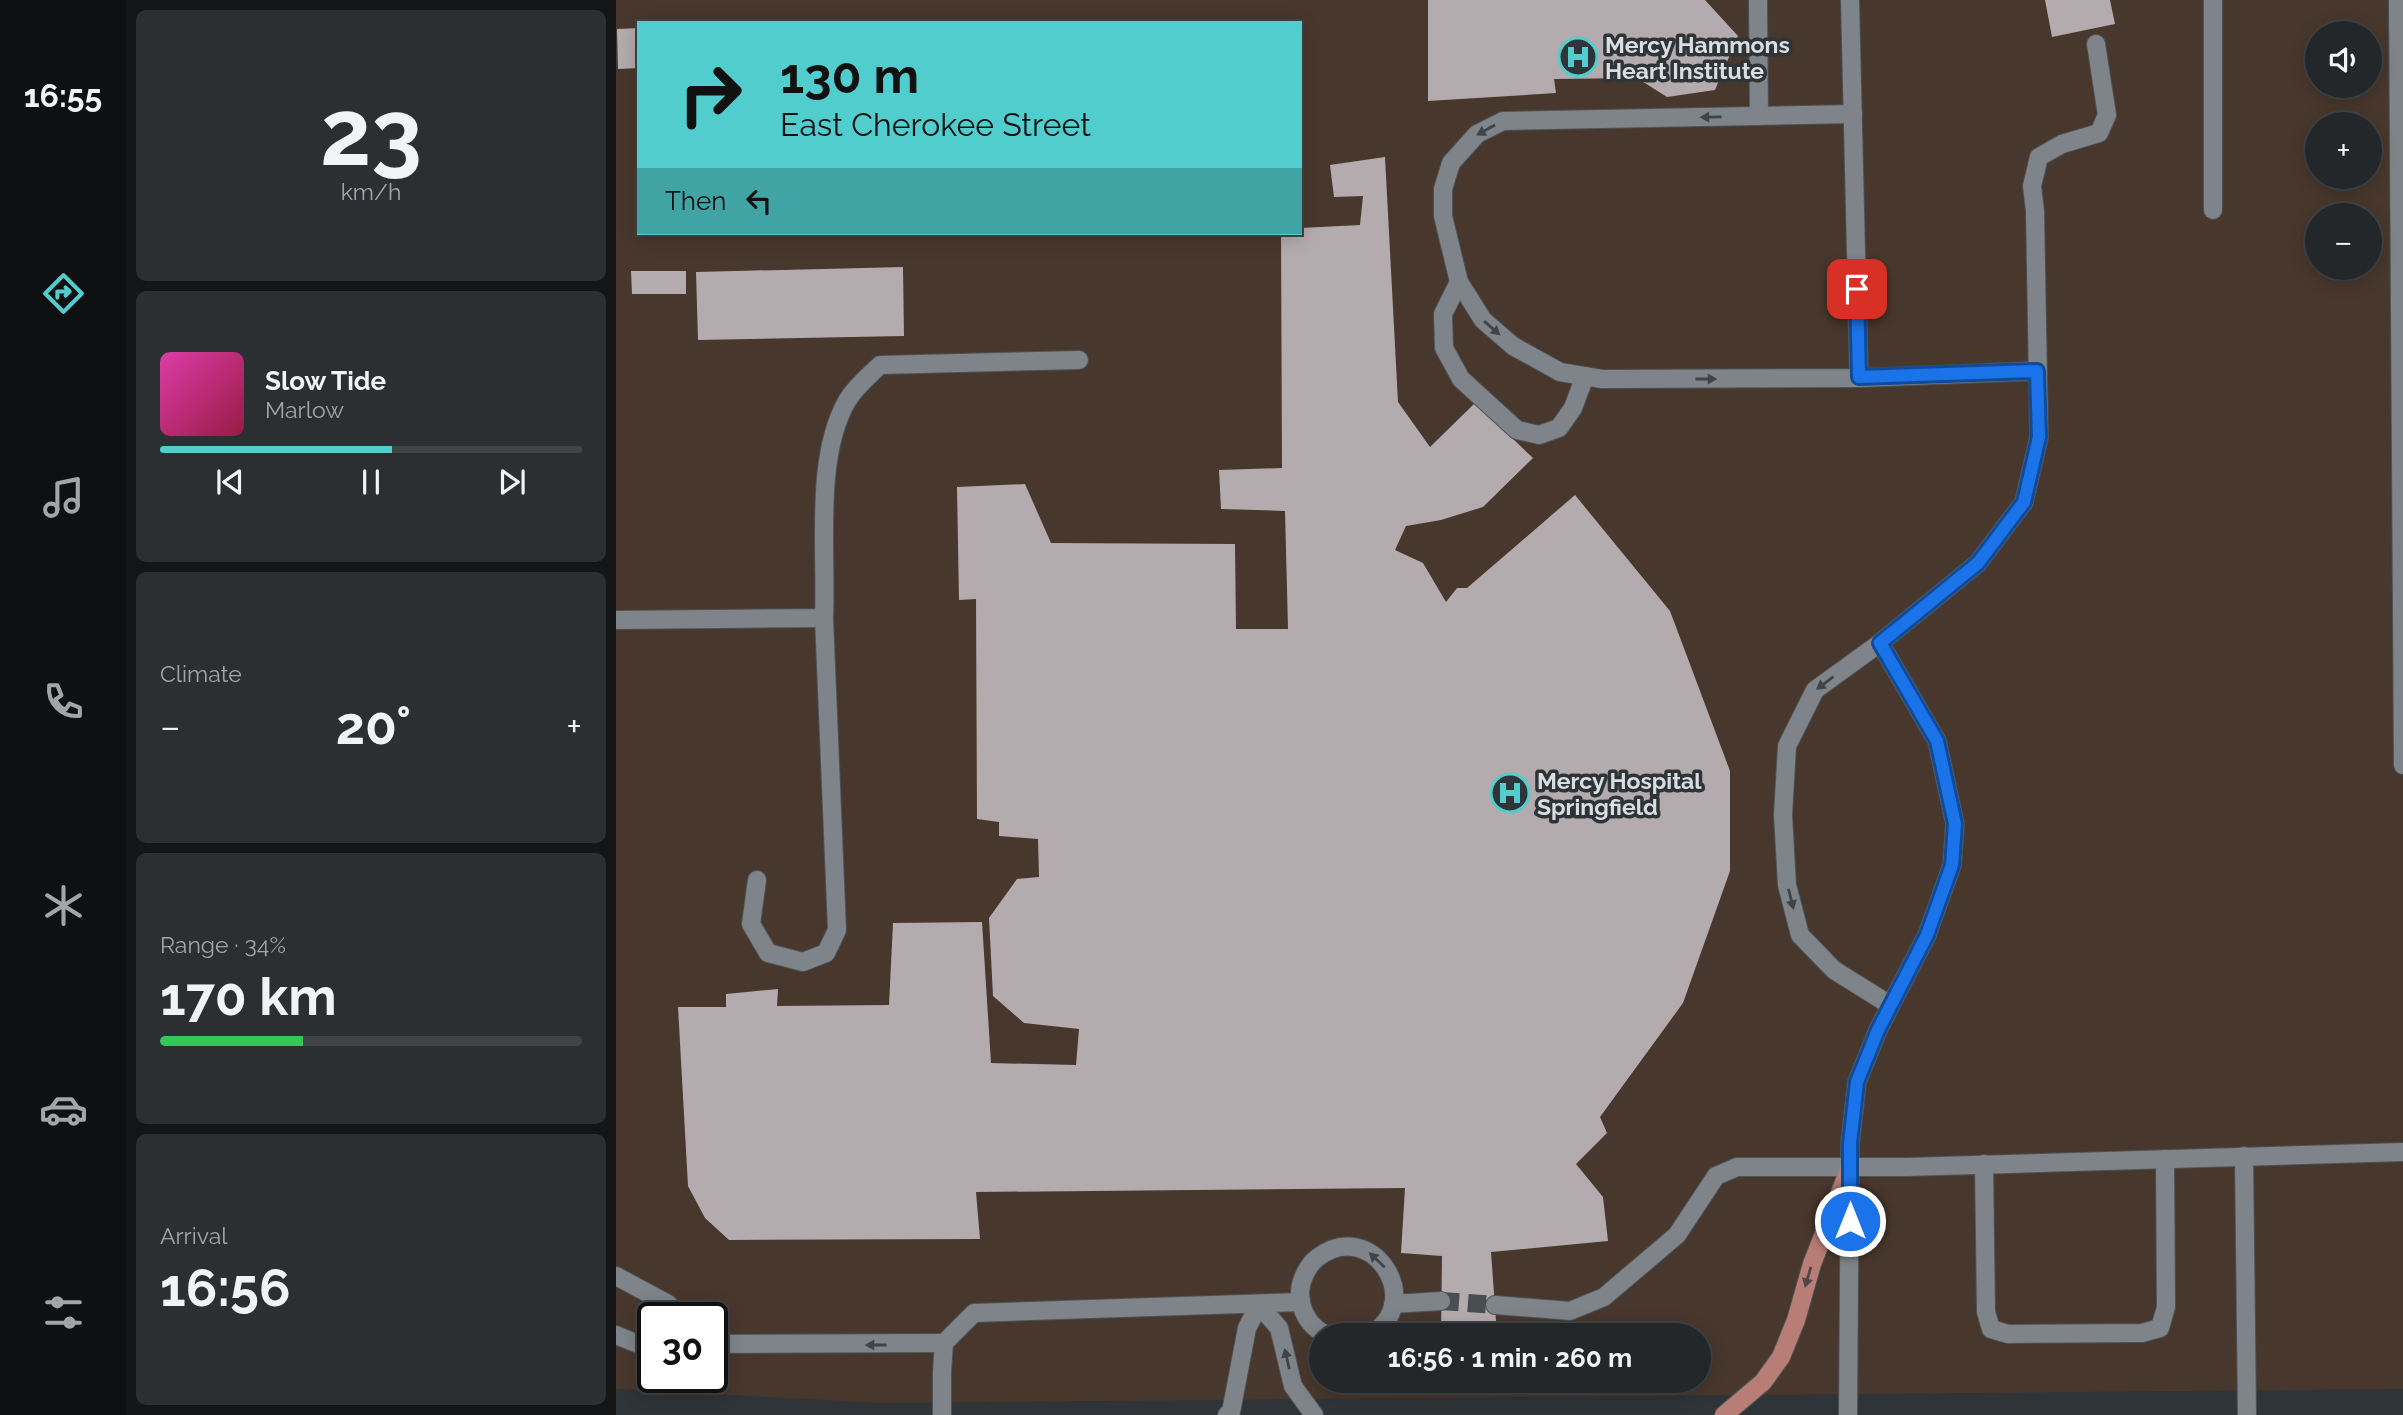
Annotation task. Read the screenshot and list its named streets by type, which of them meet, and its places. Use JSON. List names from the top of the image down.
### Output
{
  "places": {
    "hospital": ["Mercy Hammons Heart Institute", "Mercy Hospital Springfield"]
  },
  "page": {
    "tabs": "16:55",
    "tile": [
      ["23", "km/h"],
      "Climate",
      ["Range · 34%", "170 km"],
      ["Arrival", "16:56"]
    ],
    "map_buttons": ["+", "−"],
    "turn": ["130 m", "East Cherokee Street"],
    "then": "Then",
    "song": ["Slow Tide", "Marlow"],
    "heat": ["−", "20°", "+"],
    "limit": "30",
    "trip": "16:56 · 1 min · 260 m"
  }
}
